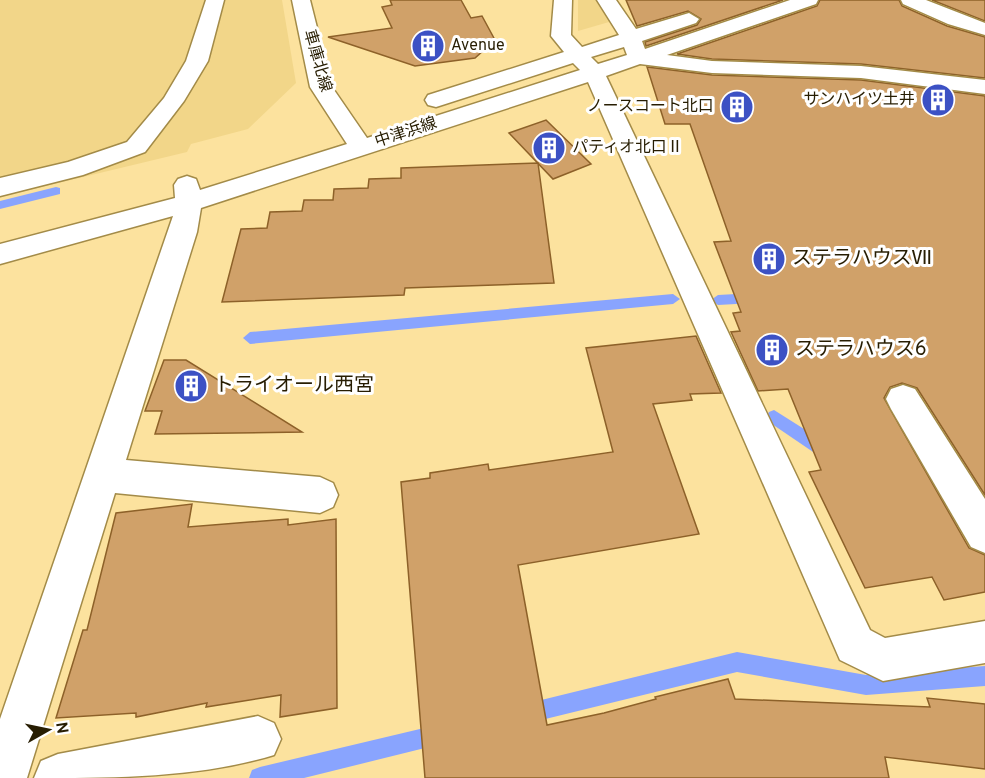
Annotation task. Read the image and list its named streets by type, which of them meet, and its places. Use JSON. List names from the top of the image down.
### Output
{
  "streets": {
    "street": ["車庫北線", "中津浜線"]
  },
  "crossings": [
    ["車庫北線", "中津浜線"]
  ],
  "places": {
    "building": [
      "Avenue",
      "サンハイツ土井",
      "ノースコート北口",
      "パティオ北口Ⅱ",
      "ステラハウスⅦ",
      "ステラハウス6",
      "トライオール西宮"
    ]
  },
  "north": "right"
}
